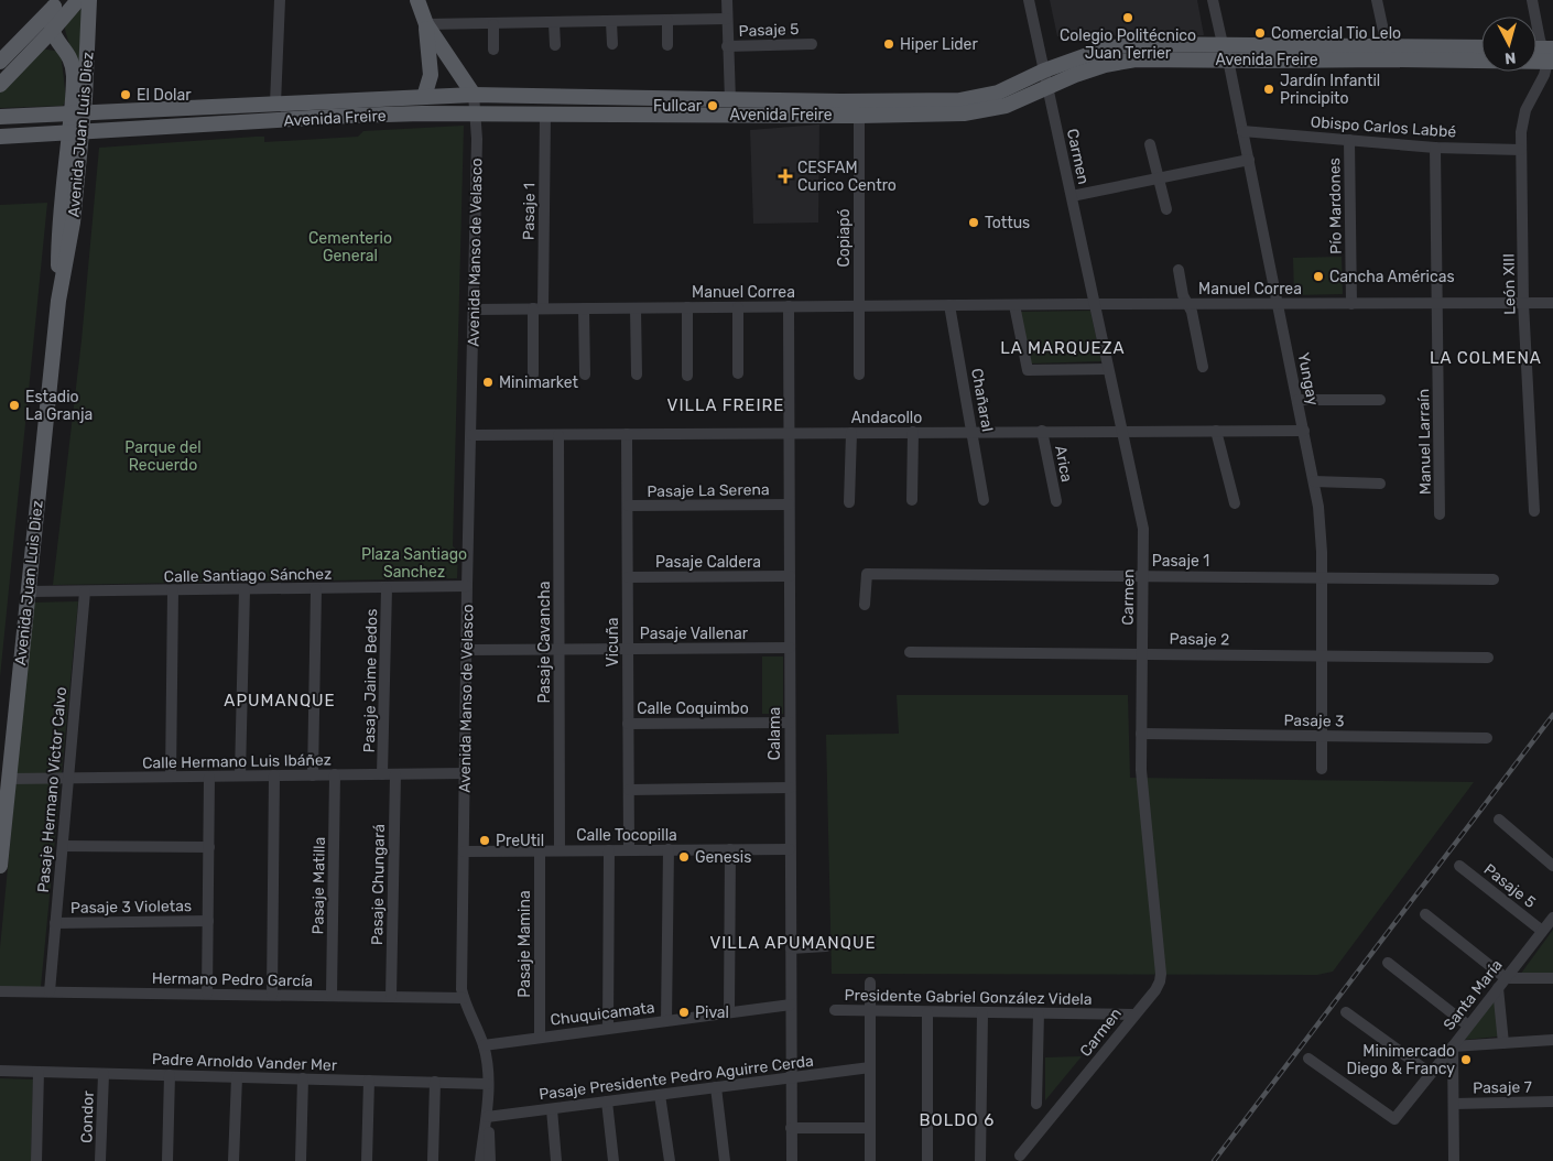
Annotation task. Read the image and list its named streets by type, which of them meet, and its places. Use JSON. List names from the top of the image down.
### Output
{
  "streets": {
    "main road": ["Avenida Freire", "Avenida Juan Luis Diez", "Avenida Manso de Velasco"],
    "street": [
      "Pasaje 5",
      "Obispo Carlos Labbé",
      "Carmen",
      "Pío Mardones",
      "Pasaje 1",
      "Copiapó",
      "León XIII",
      "Manuel Correa",
      "Yungay",
      "Chañaral",
      "Andacollo",
      "Manuel Larraín",
      "Arica",
      "Pasaje La Serena",
      "Pasaje Caldera",
      "Calle Santiago Sánchez",
      "Pasaje Vallenar",
      "Pasaje 2",
      "Pasaje Cavancha",
      "Vicuña",
      "Pasaje Jaime Bedos",
      "Calle Coquimbo",
      "Pasaje 3",
      "Calama",
      "Calle Hermano Luis Ibáñez",
      "Pasaje Hermano Víctor Calvo",
      "Calle Tocopilla",
      "Pasaje Chungará",
      "Pasaje Matilla",
      "Pasaje 3 Violetas",
      "Pasaje Mamina",
      "Hermano Pedro García",
      "Santa María",
      "Presidente Gabriel González Videla",
      "Chuquicamata",
      "Padre Arnoldo Vander Mer",
      "Pasaje Presidente Pedro Aguirre Cerda",
      "Pasaje 7",
      "Condor"
    ]
  },
  "crossings": [
    ["Pasaje 5", "Santa María"],
    ["Avenida Freire", "Avenida Juan Luis Diez"],
    ["Avenida Freire", "Carmen"],
    ["Avenida Freire", "Pasaje 1"],
    ["Avenida Freire", "Copiapó"],
    ["Avenida Freire", "Avenida Manso de Velasco"],
    ["Avenida Freire", "León XIII"],
    ["Avenida Freire", "Yungay"],
    ["Obispo Carlos Labbé", "Pío Mardones"],
    ["Obispo Carlos Labbé", "León XIII"],
    ["Obispo Carlos Labbé", "Yungay"],
    ["Obispo Carlos Labbé", "Manuel Larraín"],
    ["Avenida Juan Luis Diez", "Calle Santiago Sánchez"],
    ["Avenida Juan Luis Diez", "Calle Hermano Luis Ibáñez"],
    ["Carmen", "Pasaje 1"],
    ["Carmen", "Manuel Correa"],
    ["Carmen", "Andacollo"],
    ["Carmen", "Pasaje 2"],
    ["Carmen", "Pasaje 3"],
    ["Carmen", "Presidente Gabriel González Videla"],
    ["Pío Mardones", "Manuel Correa"],
    ["Pasaje 1", "Manuel Correa"],
    ["Pasaje 1", "Yungay"],
    ["Copiapó", "Manuel Correa"],
    ["Avenida Manso de Velasco", "Manuel Correa"],
    ["Avenida Manso de Velasco", "Andacollo"],
    ["Avenida Manso de Velasco", "Calle Santiago Sánchez"],
    ["Avenida Manso de Velasco", "Pasaje Vallenar"],
    ["Avenida Manso de Velasco", "Calle Hermano Luis Ibáñez"],
    ["Avenida Manso de Velasco", "Calle Tocopilla"],
    ["Avenida Manso de Velasco", "Hermano Pedro García"],
    ["Avenida Manso de Velasco", "Chuquicamata"],
    ["Avenida Manso de Velasco", "Padre Arnoldo Vander Mer"],
    ["Avenida Manso de Velasco", "Pasaje Presidente Pedro Aguirre Cerda"],
    ["León XIII", "Manuel Correa"],
    ["Manuel Correa", "Yungay"],
    ["Manuel Correa", "Chañaral"],
    ["Manuel Correa", "Manuel Larraín"],
    ["Manuel Correa", "Calama"],
    ["Yungay", "Andacollo"],
    ["Yungay", "Pasaje 2"],
    ["Yungay", "Pasaje 3"],
    ["Chañaral", "Andacollo"],
    ["Andacollo", "Arica"],
    ["Andacollo", "Pasaje Cavancha"],
    ["Andacollo", "Vicuña"],
    ["Andacollo", "Calama"],
    ["Pasaje La Serena", "Vicuña"],
    ["Pasaje La Serena", "Calama"],
    ["Pasaje Caldera", "Vicuña"],
    ["Pasaje Caldera", "Calama"],
    ["Calle Santiago Sánchez", "Pasaje Jaime Bedos"],
    ["Calle Santiago Sánchez", "Pasaje Hermano Víctor Calvo"],
    ["Pasaje Vallenar", "Pasaje Cavancha"],
    ["Pasaje Vallenar", "Vicuña"],
    ["Pasaje Vallenar", "Calama"],
    ["Pasaje Cavancha", "Calle Tocopilla"],
    ["Vicuña", "Calle Coquimbo"],
    ["Vicuña", "Calle Tocopilla"],
    ["Pasaje Jaime Bedos", "Calle Hermano Luis Ibáñez"],
    ["Calle Coquimbo", "Calama"],
    ["Calama", "Calle Tocopilla"],
    ["Calama", "Chuquicamata"],
    ["Calama", "Pasaje Presidente Pedro Aguirre Cerda"],
    ["Calle Hermano Luis Ibáñez", "Pasaje Hermano Víctor Calvo"],
    ["Calle Hermano Luis Ibáñez", "Pasaje Chungará"],
    ["Calle Hermano Luis Ibáñez", "Pasaje Matilla"],
    ["Pasaje Hermano Víctor Calvo", "Pasaje 3 Violetas"],
    ["Pasaje Hermano Víctor Calvo", "Hermano Pedro García"],
    ["Calle Tocopilla", "Pasaje Mamina"],
    ["Pasaje Chungará", "Hermano Pedro García"],
    ["Pasaje Matilla", "Hermano Pedro García"],
    ["Pasaje Mamina", "Chuquicamata"],
    ["Santa María", "Pasaje 7"],
    ["Padre Arnoldo Vander Mer", "Condor"]
  ],
  "districts": [
    "LA MARQUEZA",
    "LA COLMENA",
    "VILLA FREIRE",
    "APUMANQUE",
    "VILLA APUMANQUE",
    "BOLDO 6"
  ],
  "parks": ["Cementerio General", "Parque del Recuerdo", "Plaza Santiago Sanchez"],
  "places": {
    "other": [
      "Colegio Politécnico Juan Terrier",
      "Comercial Tio Lelo",
      "Hiper Lider",
      "Jardín Infantil Principito",
      "El Dolar",
      "Fullcar",
      "Tottus",
      "Cancha Américas",
      "Minimarket",
      "Estadio La Granja",
      "PreUtil",
      "Genesis",
      "Pival",
      "Minimercado Diego & Francy"
    ],
    "health": ["CESFAM Curico Centro"]
  },
  "north": "bottom"
}
